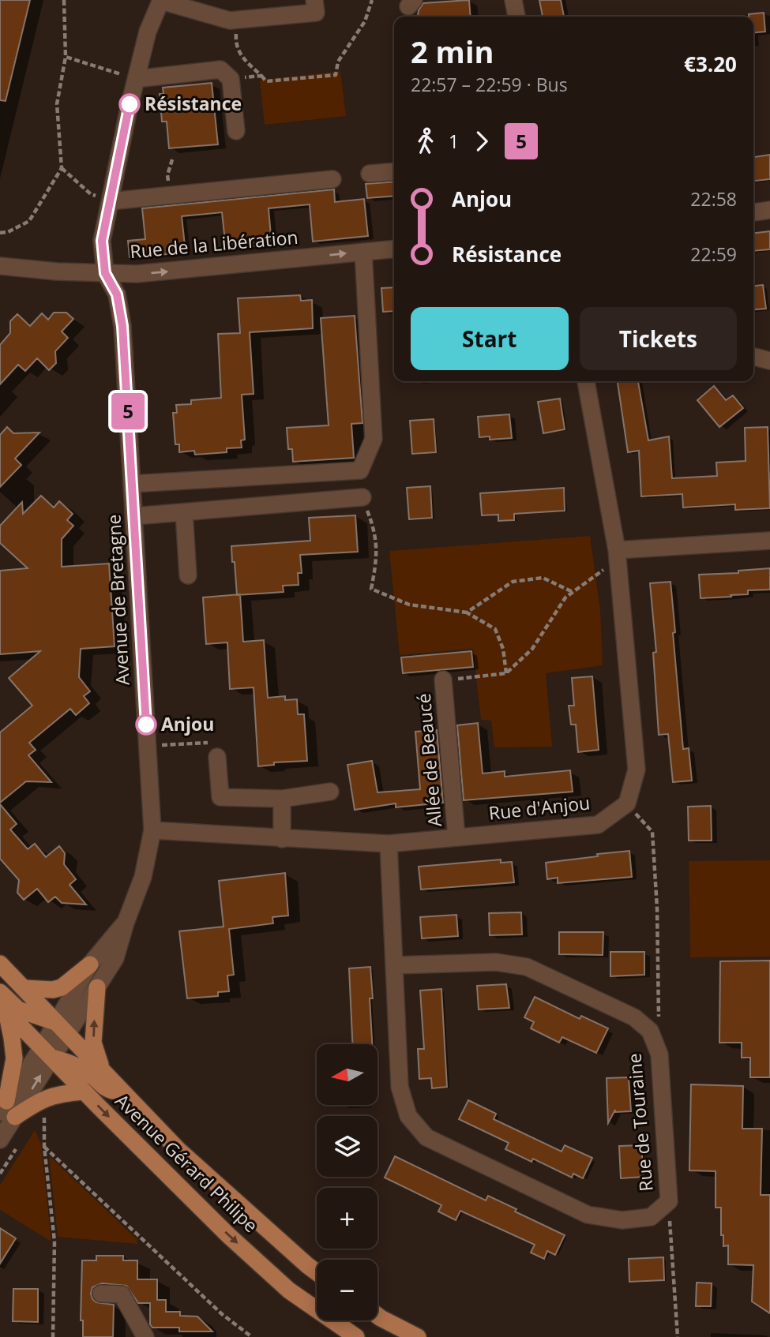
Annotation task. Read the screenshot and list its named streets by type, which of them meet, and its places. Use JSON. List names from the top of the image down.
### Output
{
  "streets": {
    "main road": ["Avenue Gérard Philipe"],
    "street": [
      "Rue de la Libération",
      "Avenue de Bretagne",
      "Allée de Beaucé",
      "Rue d'Anjou",
      "Rue de Touraine"
    ]
  },
  "crossings": [
    ["Rue de la Libération", "Avenue de Bretagne"],
    ["Avenue de Bretagne", "Rue d'Anjou"],
    ["Avenue de Bretagne", "Avenue Gérard Philipe"],
    ["Allée de Beaucé", "Rue d'Anjou"],
    ["Rue d'Anjou", "Rue de Touraine"]
  ],
  "places": ["Résistance", "Anjou"],
  "lines": ["bus line 5"],
  "north": "left",
  "page": {
    "on_map": "5",
    "heading": ["2 min", "22:57 – 22:59 · Bus", "€3.20"],
    "legs": ["1", "5"],
    "list": [
      {
        "name": "Anjou",
        "value": "22:58"
      },
      {
        "name": "Résistance",
        "value": "22:59"
      }
    ],
    "buttons": ["Start", "Tickets"],
    "map_buttons": ["+", "−"]
  }
}
